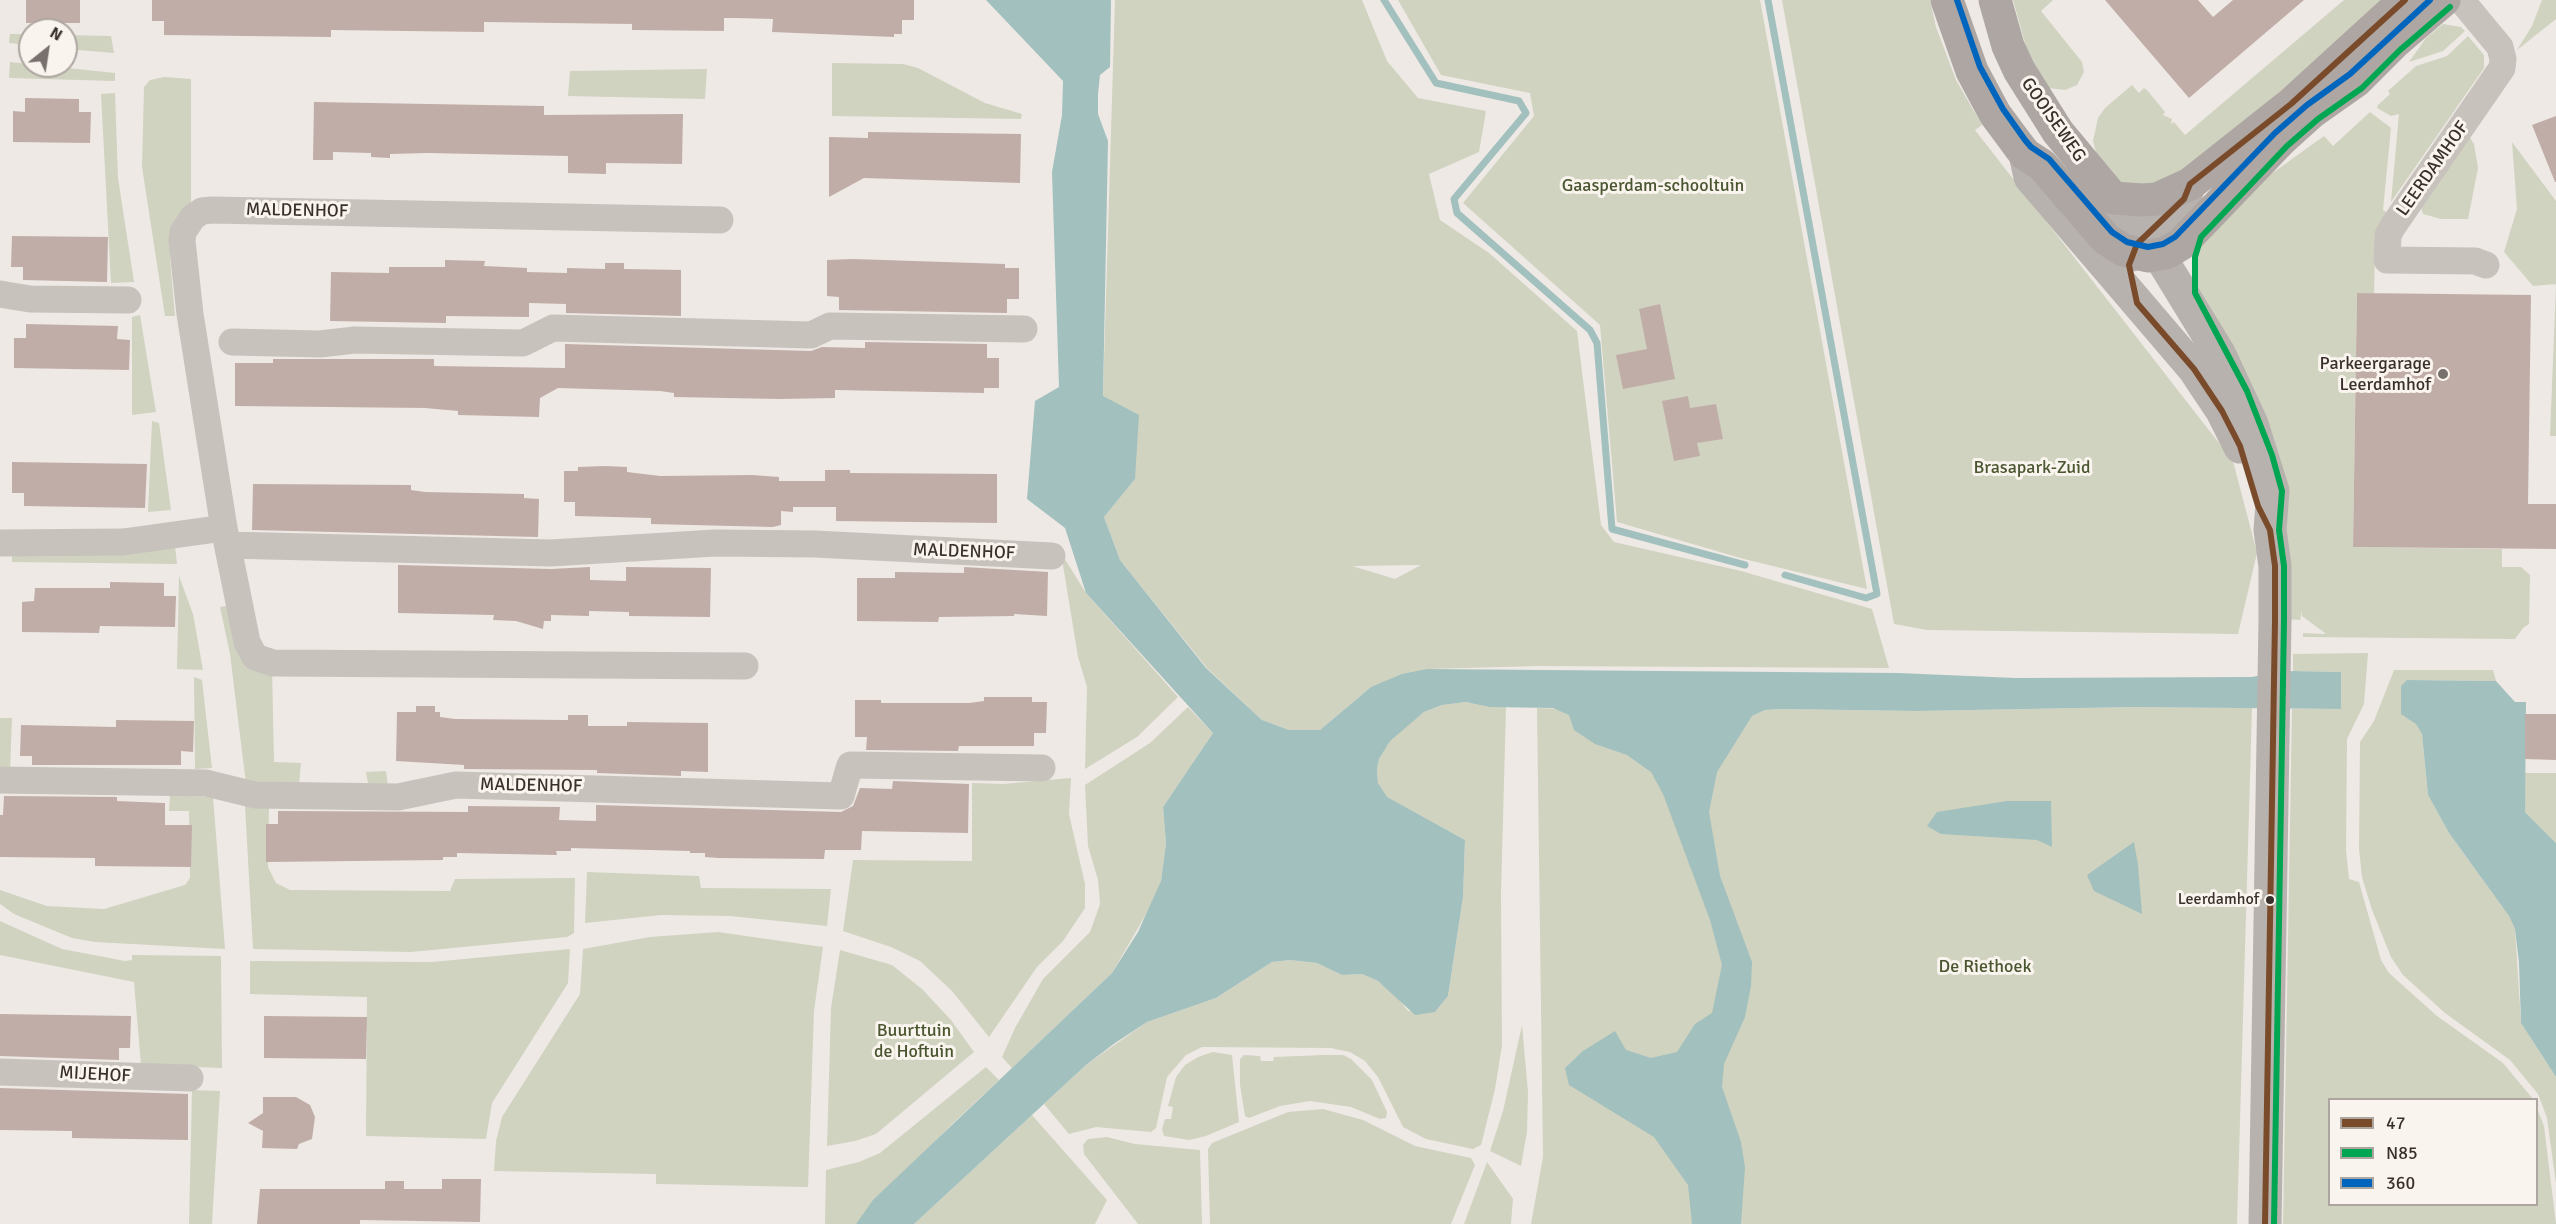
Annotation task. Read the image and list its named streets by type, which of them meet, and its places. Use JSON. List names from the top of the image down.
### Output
{
  "streets": {
    "main road": ["GOOISEWEG"],
    "street": ["LEERDAMHOF", "MALDENHOF", "MIJEHOF"]
  },
  "parks": [
    "Gaasperdam-schooltuin",
    "Brasapark-Zuid",
    "De Riethoek",
    "Buurttuin de Hoftuin"
  ],
  "places": ["Parkeergarage Leerdamhof", "Leerdamhof"],
  "lines": ["transit line 47", "transit line 360", "transit line N85"],
  "legend": ["47", "N85", "360"],
  "north": "top right"
}
